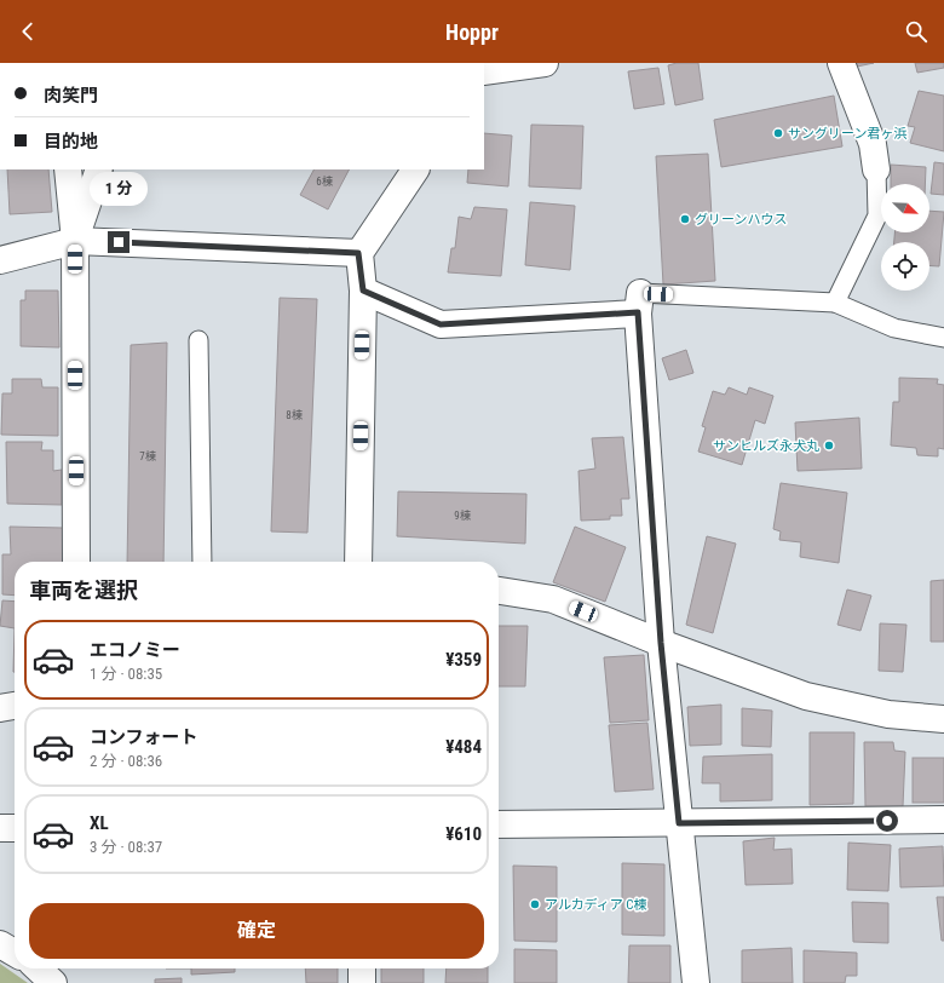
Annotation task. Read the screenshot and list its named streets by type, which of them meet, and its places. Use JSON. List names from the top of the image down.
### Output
{
  "places": [
    "サングリーン君ヶ浜",
    "グリーンハウス",
    "サンヒルズ永犬丸",
    "アルカディア C棟"
  ],
  "house_numbers": [
    "6棟",
    "8棟",
    "7棟",
    "9棟"
  ],
  "north": "bottom right",
  "page": {
    "header": "Hoppr",
    "banner": ["肉笑門", "目的地"],
    "bubble": "1 分",
    "heading": "車両を選択",
    "list": [
      {
        "name": "エコノミー",
        "note": "1 分 · 08:35",
        "value": "¥359"
      },
      {
        "name": "コンフォート",
        "note": "2 分 · 08:36",
        "value": "¥484"
      },
      {
        "name": "XL",
        "note": "3 分 · 08:37",
        "value": "¥610"
      }
    ],
    "buttons": "確定"
  }
}
